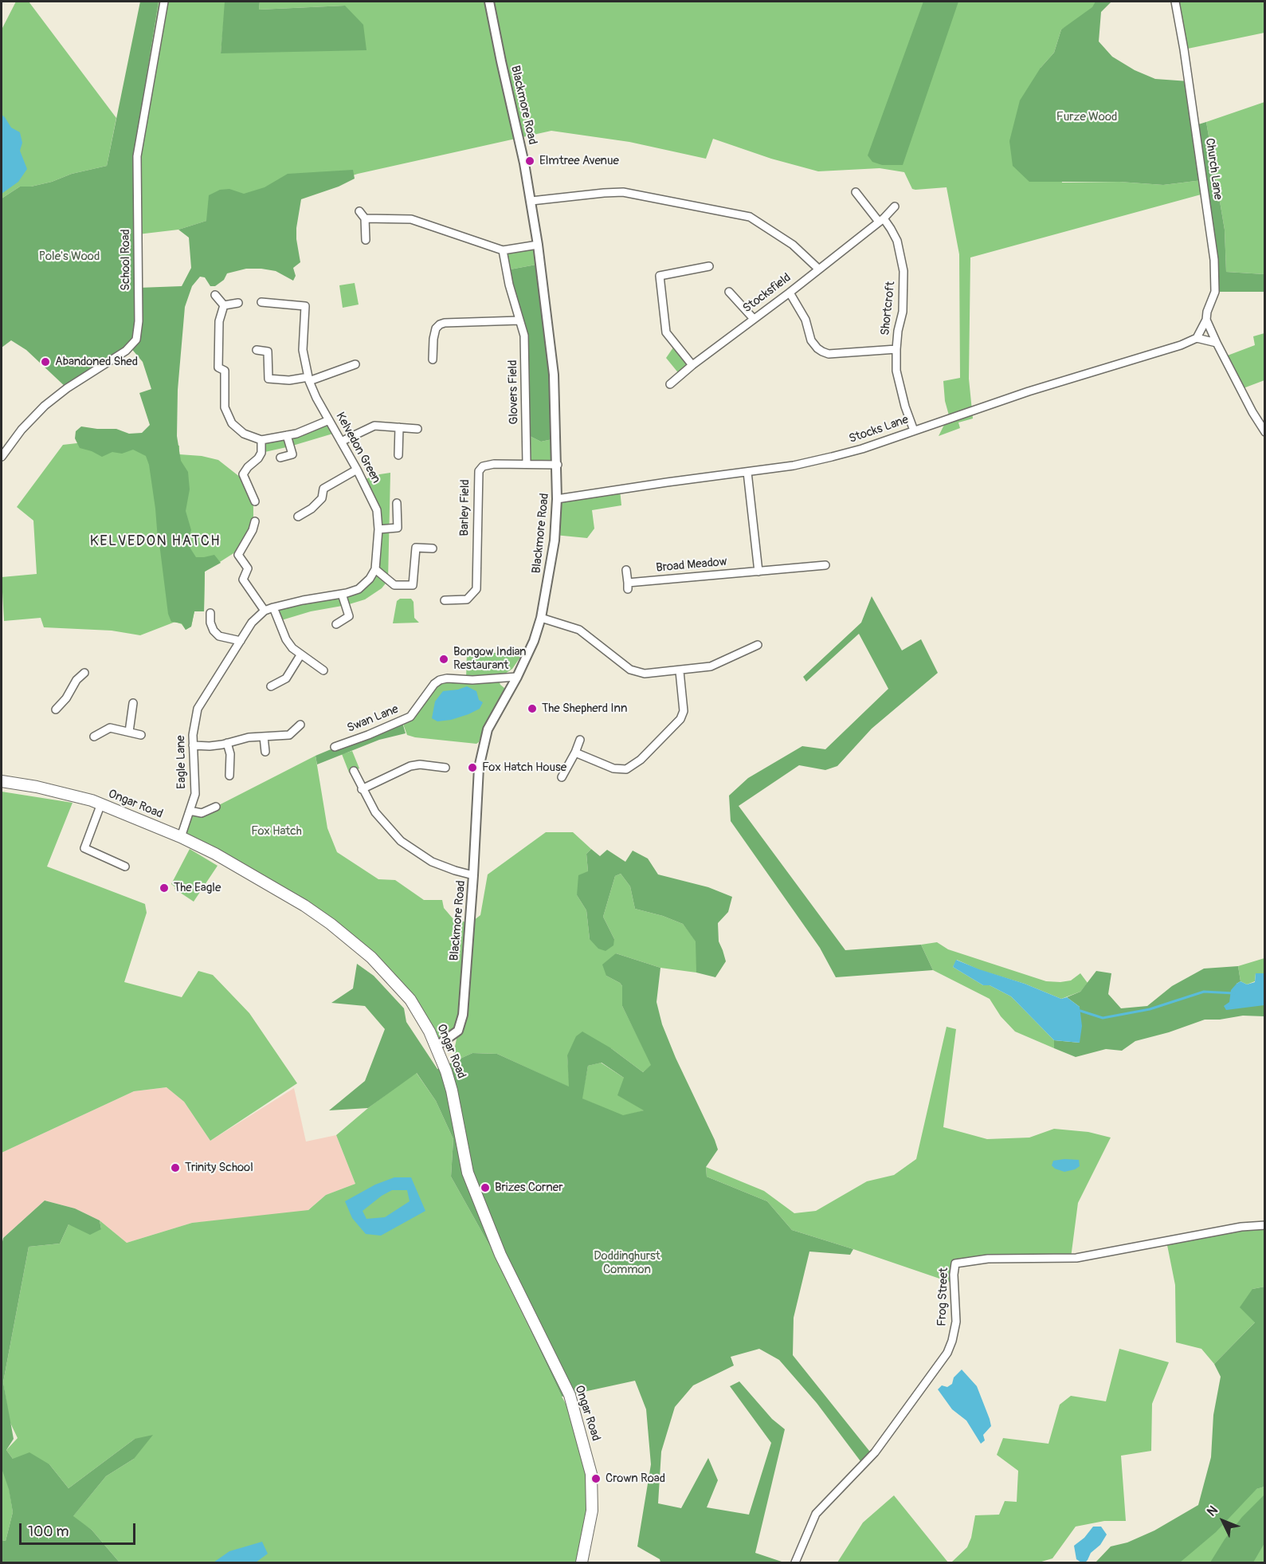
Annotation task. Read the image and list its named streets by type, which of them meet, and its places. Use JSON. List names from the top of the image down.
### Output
{
  "streets": {
    "main road": ["Ongar Road"],
    "street": [
      "Blackmore Road",
      "Church Lane",
      "School Road",
      "Stocksfield",
      "Shortcroft",
      "Glovers Field",
      "Stocks Lane",
      "Kelvedon Green",
      "Barley Field",
      "Broad Meadow",
      "Swan Lane",
      "Eagle Lane",
      "Frog Street"
    ]
  },
  "crossings": [
    ["Blackmore Road", "Stocks Lane"],
    ["Blackmore Road", "Barley Field"],
    ["Blackmore Road", "Swan Lane"],
    ["Blackmore Road", "Ongar Road"],
    ["Church Lane", "Stocks Lane"],
    ["Stocksfield", "Shortcroft"],
    ["Shortcroft", "Stocks Lane"],
    ["Glovers Field", "Barley Field"],
    ["Eagle Lane", "Ongar Road"]
  ],
  "districts": ["KELVEDON HATCH"],
  "parks": [
    "Furze Wood",
    "Pole's Wood",
    "Fox Hatch",
    "Doddinghurst Common"
  ],
  "places": [
    "Elmtree Avenue",
    "Abandoned Shed",
    "Bongow Indian Restaurant",
    "The Shepherd Inn",
    "Fox Hatch House",
    "The Eagle",
    "Trinity School",
    "Brizes Corner",
    "Crown Road"
  ],
  "scale_bar": "100 m",
  "north": "top left"
}
